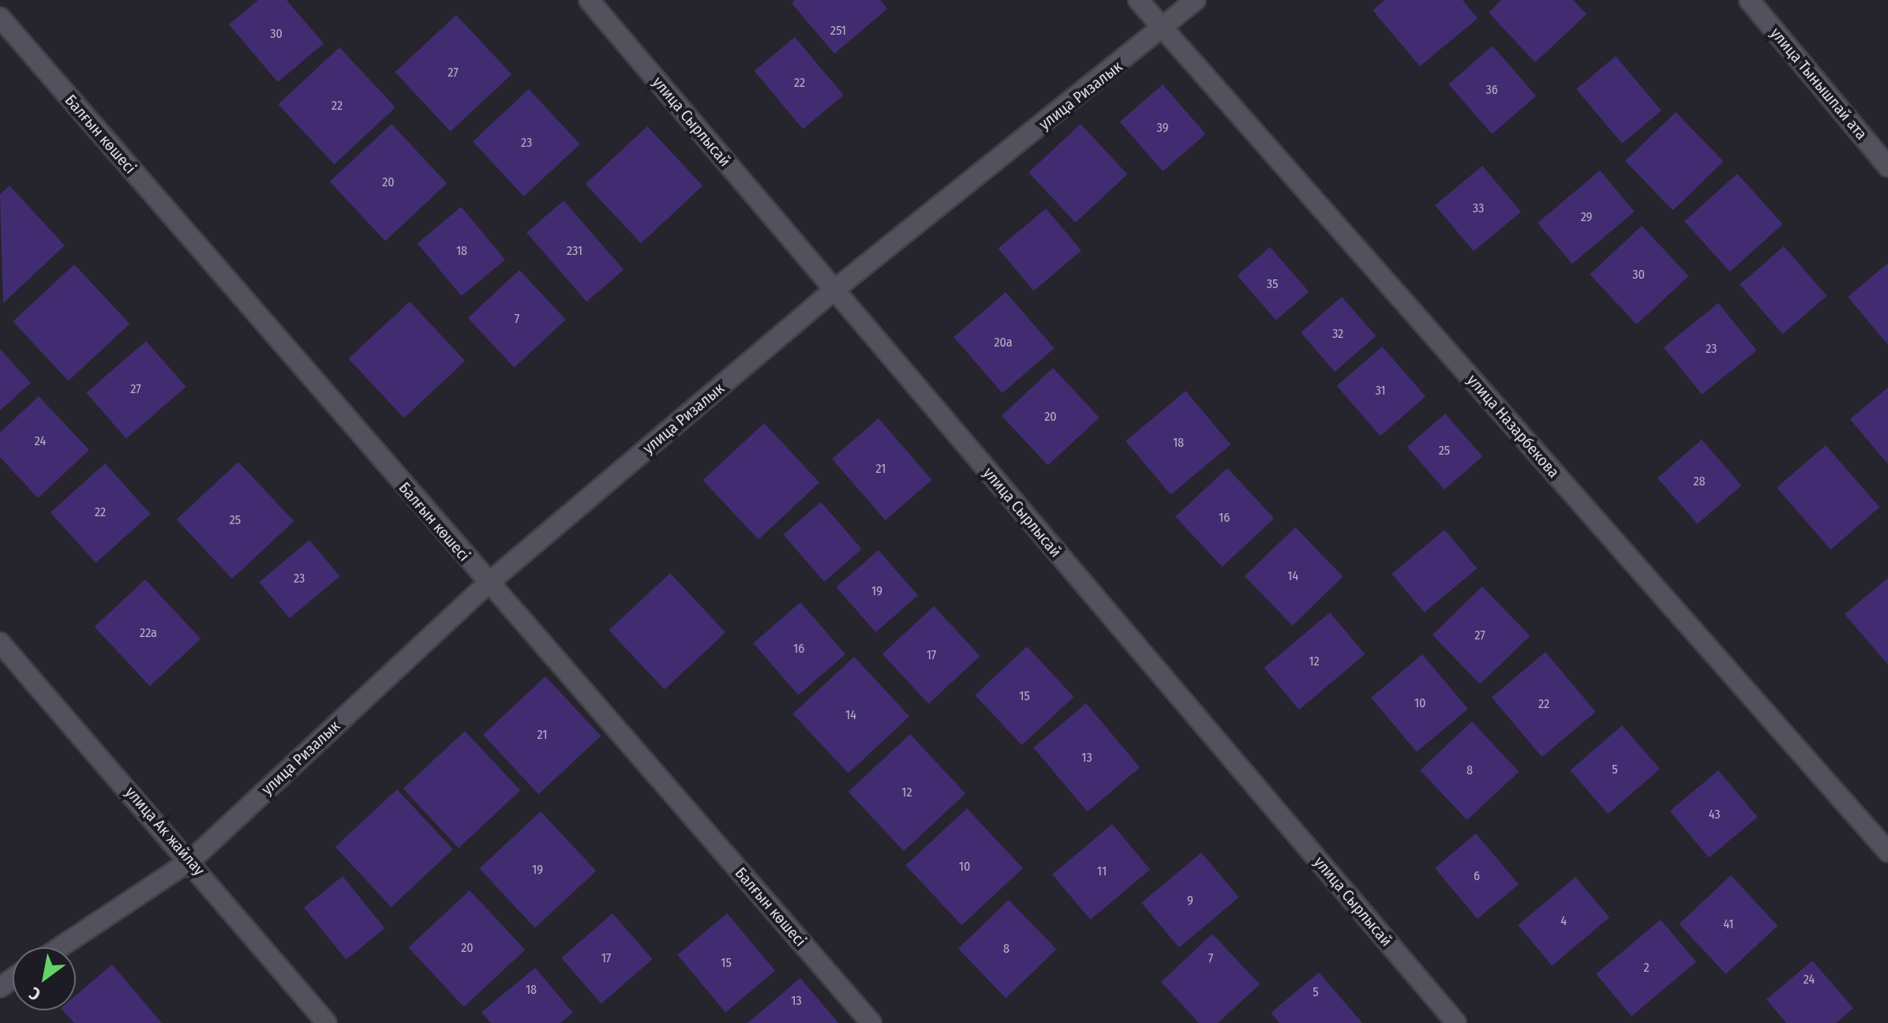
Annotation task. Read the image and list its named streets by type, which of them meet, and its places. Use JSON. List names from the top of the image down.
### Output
{
  "streets": {
    "street": [
      "улица Тынышпай ата",
      "улица Ризалык",
      "улица Сырлысай",
      "Балғын көшесі",
      "улица Назарбекова",
      "улица Ак жайлау"
    ]
  },
  "crossings": [
    ["улица Ризалык", "улица Сырлысай"],
    ["улица Ризалык", "Балғын көшесі"],
    ["улица Ризалык", "улица Назарбекова"],
    ["улица Ризалык", "улица Ак жайлау"]
  ],
  "house_numbers": [
    "251",
    "30",
    "27",
    "22",
    "36",
    "22",
    "39",
    "23",
    "20",
    "33",
    "29",
    "18",
    "231",
    "30",
    "35",
    "7",
    "32",
    "20а",
    "23",
    "27",
    "31",
    "20",
    "24",
    "18",
    "25",
    "21",
    "28",
    "22",
    "16",
    "25",
    "14",
    "23",
    "19",
    "22а",
    "27",
    "16",
    "17",
    "12",
    "15",
    "10",
    "22",
    "14",
    "21",
    "13",
    "5",
    "8",
    "12",
    "43",
    "10",
    "19",
    "11",
    "6",
    "9",
    "4",
    "41",
    "20",
    "8",
    "17",
    "7",
    "15",
    "2",
    "24",
    "18",
    "5",
    "13"
  ],
  "north": "bottom left"
}
